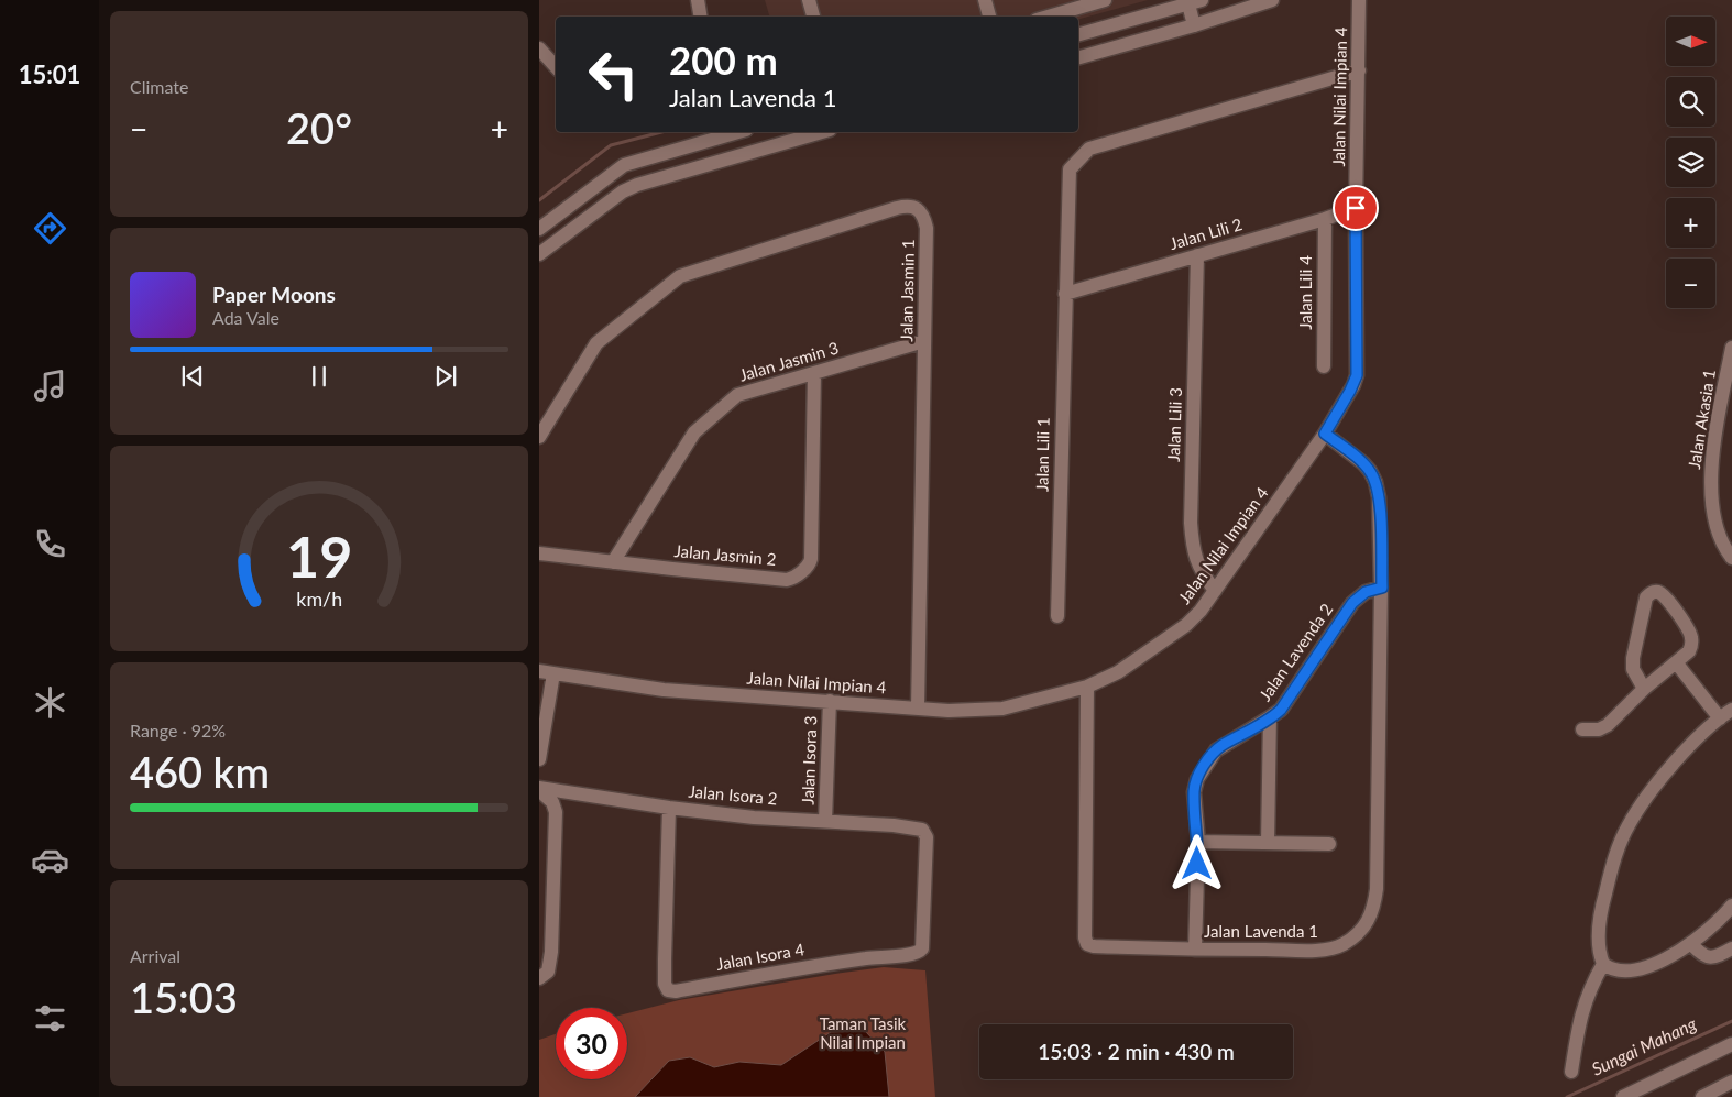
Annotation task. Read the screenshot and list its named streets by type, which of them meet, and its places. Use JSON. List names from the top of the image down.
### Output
{
  "streets": {
    "street": [
      "Jalan Nilai Impian 4",
      "Jalan Lili 2",
      "Jalan Jasmin 1",
      "Jalan Lili 4",
      "Jalan Jasmin 3",
      "Jalan Akasia 1",
      "Jalan Lili 3",
      "Jalan Lili 1",
      "Jalan Jasmin 2",
      "Jalan Lavenda 2",
      "Jalan Isora 3",
      "Jalan Isora 2",
      "Jalan Lavenda 1",
      "Jalan Isora 4"
    ]
  },
  "crossings": [
    ["Jalan Nilai Impian 4", "Jalan Lili 2"],
    ["Jalan Nilai Impian 4", "Jalan Jasmin 1"],
    ["Jalan Nilai Impian 4", "Jalan Lili 3"],
    ["Jalan Nilai Impian 4", "Jalan Lili 1"],
    ["Jalan Nilai Impian 4", "Jalan Isora 3"],
    ["Jalan Nilai Impian 4", "Jalan Lavenda 1"],
    ["Jalan Lili 2", "Jalan Lili 4"],
    ["Jalan Lili 2", "Jalan Lili 3"],
    ["Jalan Lili 2", "Jalan Lili 1"],
    ["Jalan Jasmin 1", "Jalan Jasmin 3"],
    ["Jalan Jasmin 3", "Jalan Jasmin 2"],
    ["Jalan Lavenda 2", "Jalan Lavenda 1"],
    ["Jalan Isora 3", "Jalan Isora 2"],
    ["Jalan Isora 2", "Jalan Isora 4"]
  ],
  "water": ["Sungai Mahang"],
  "parks": ["Taman Tasik Nilai Impian"],
  "north": "right",
  "page": {
    "tabs": "15:01",
    "tile": [
      "Climate",
      ["Range · 92%", "460 km"],
      ["Arrival", "15:03"]
    ],
    "map_buttons": ["+", "−"],
    "turn": ["200 m", "Jalan Lavenda 1"],
    "heat": ["−", "20°", "+"],
    "song": ["Paper Moons", "Ada Vale"],
    "limit": "30",
    "trip": "15:03 · 2 min · 430 m",
    "gauge": ["19", "km/h"]
  }
}
